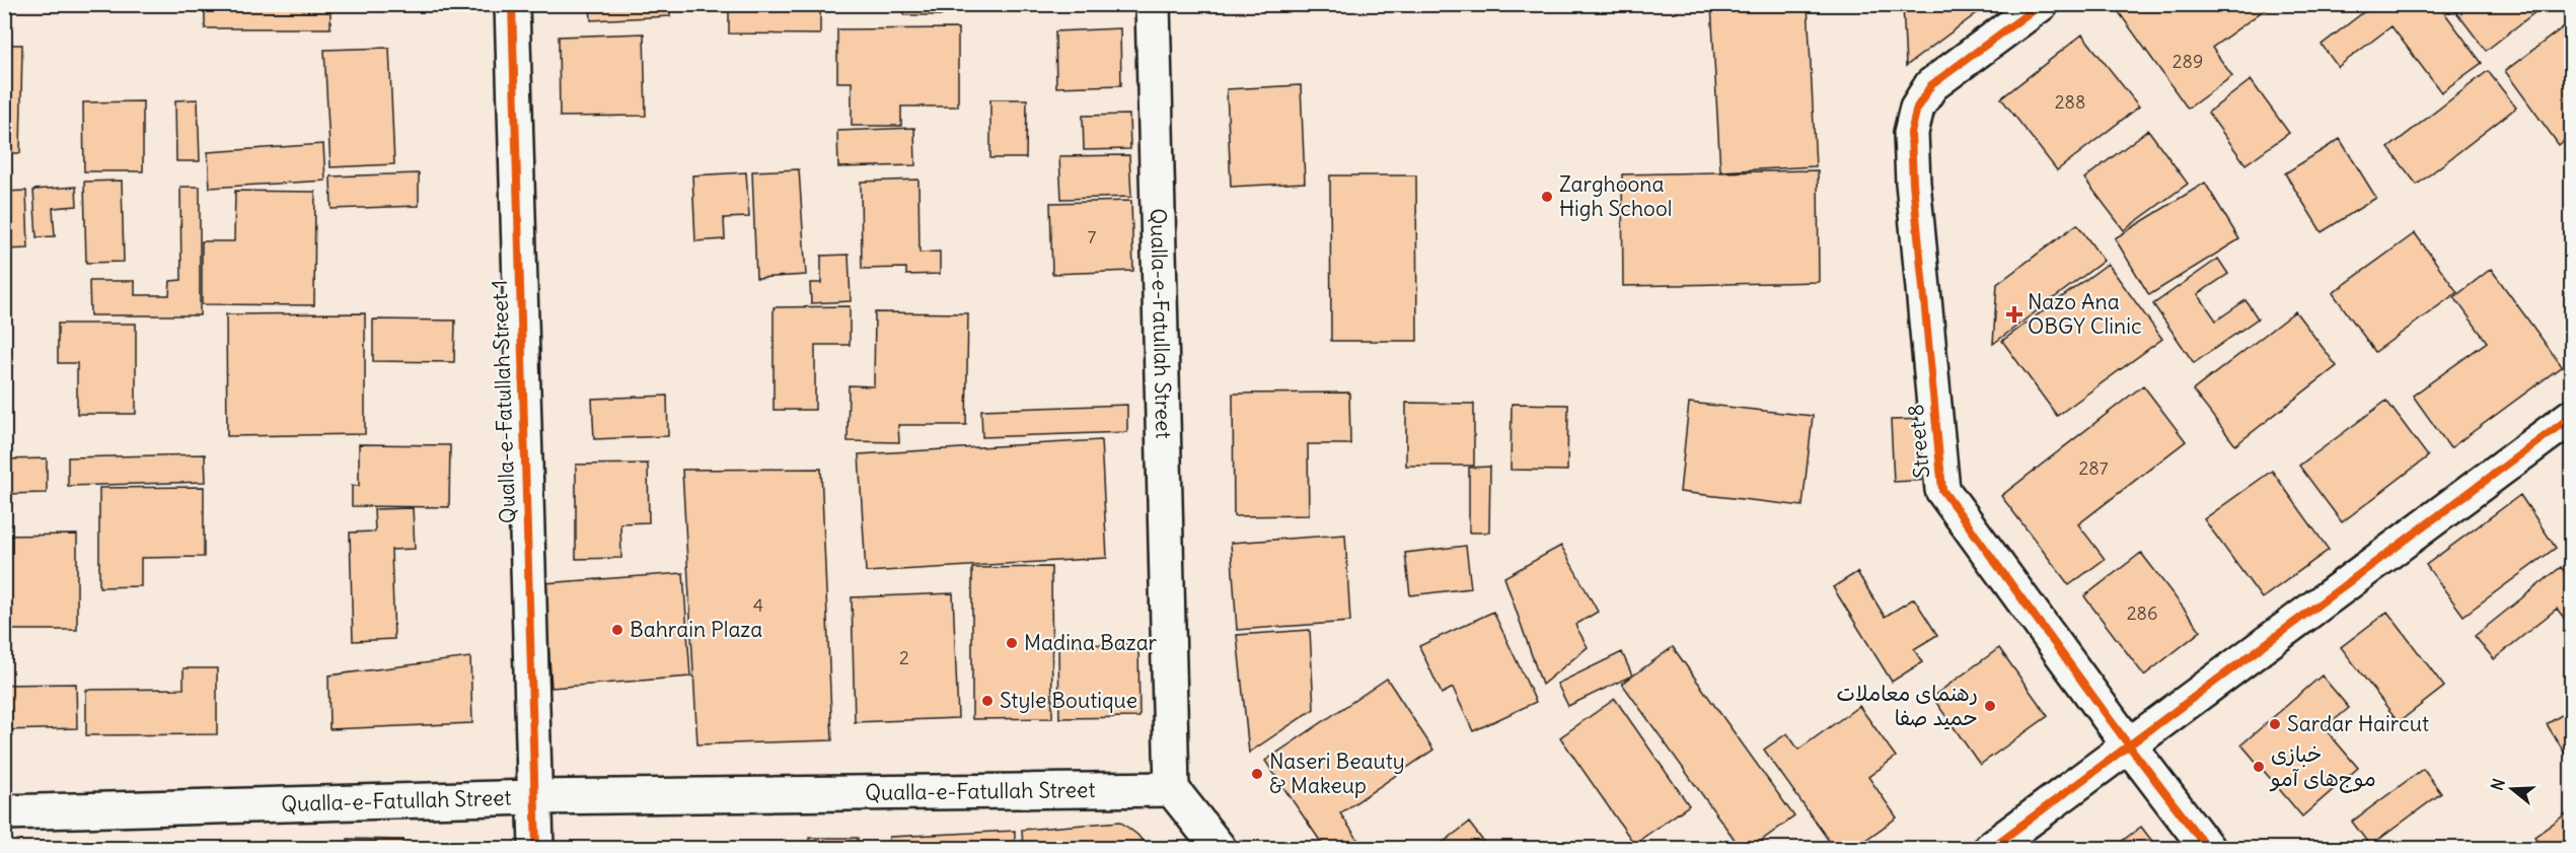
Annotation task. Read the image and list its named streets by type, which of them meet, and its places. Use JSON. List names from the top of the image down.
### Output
{
  "streets": {
    "street": ["Qualla-e-Fatullah Street", "Qualla-e-Fatullah Street 1", "Street 8"]
  },
  "crossings": [
    ["Qualla-e-Fatullah Street", "Qualla-e-Fatullah Street 1"]
  ],
  "places": {
    "other": [
      "Zarghoona High School",
      "Bahrain Plaza",
      "Madina Bazar",
      "Style Boutique",
      "رهنمای معاملات حمید صفا",
      "Sardar Haircut",
      "خبازی موج‌های آمو",
      "Naseri Beauty & Makeup"
    ],
    "health": ["Nazo Ana OBGY Clinic"]
  },
  "house_numbers": [
    "289",
    "288",
    "7",
    "287",
    "4",
    "286",
    "2"
  ],
  "north": "left"
}
